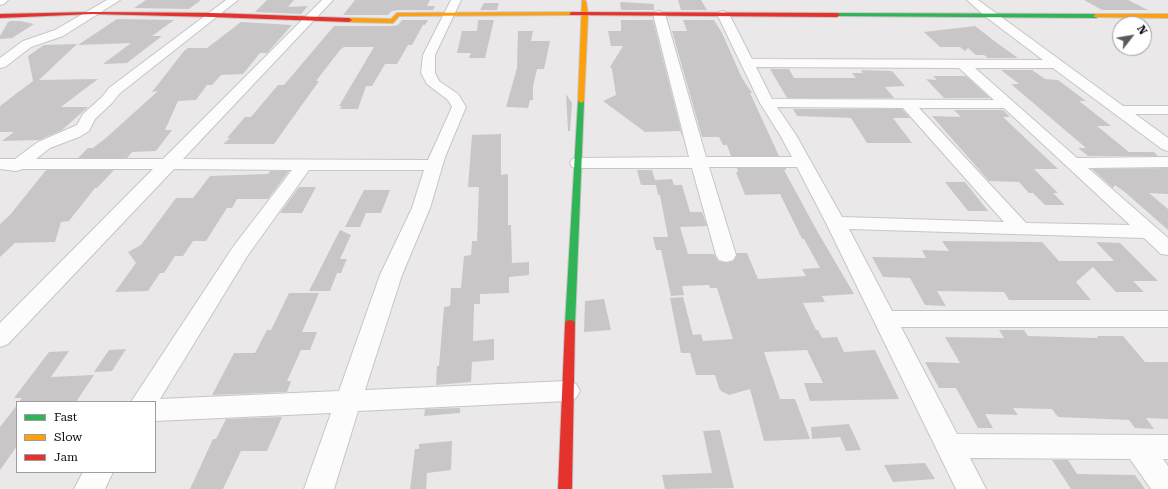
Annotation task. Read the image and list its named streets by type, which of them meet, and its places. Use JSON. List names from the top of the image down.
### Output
{
  "legend": ["Fast", "Slow", "Jam"],
  "north": "top right"
}
